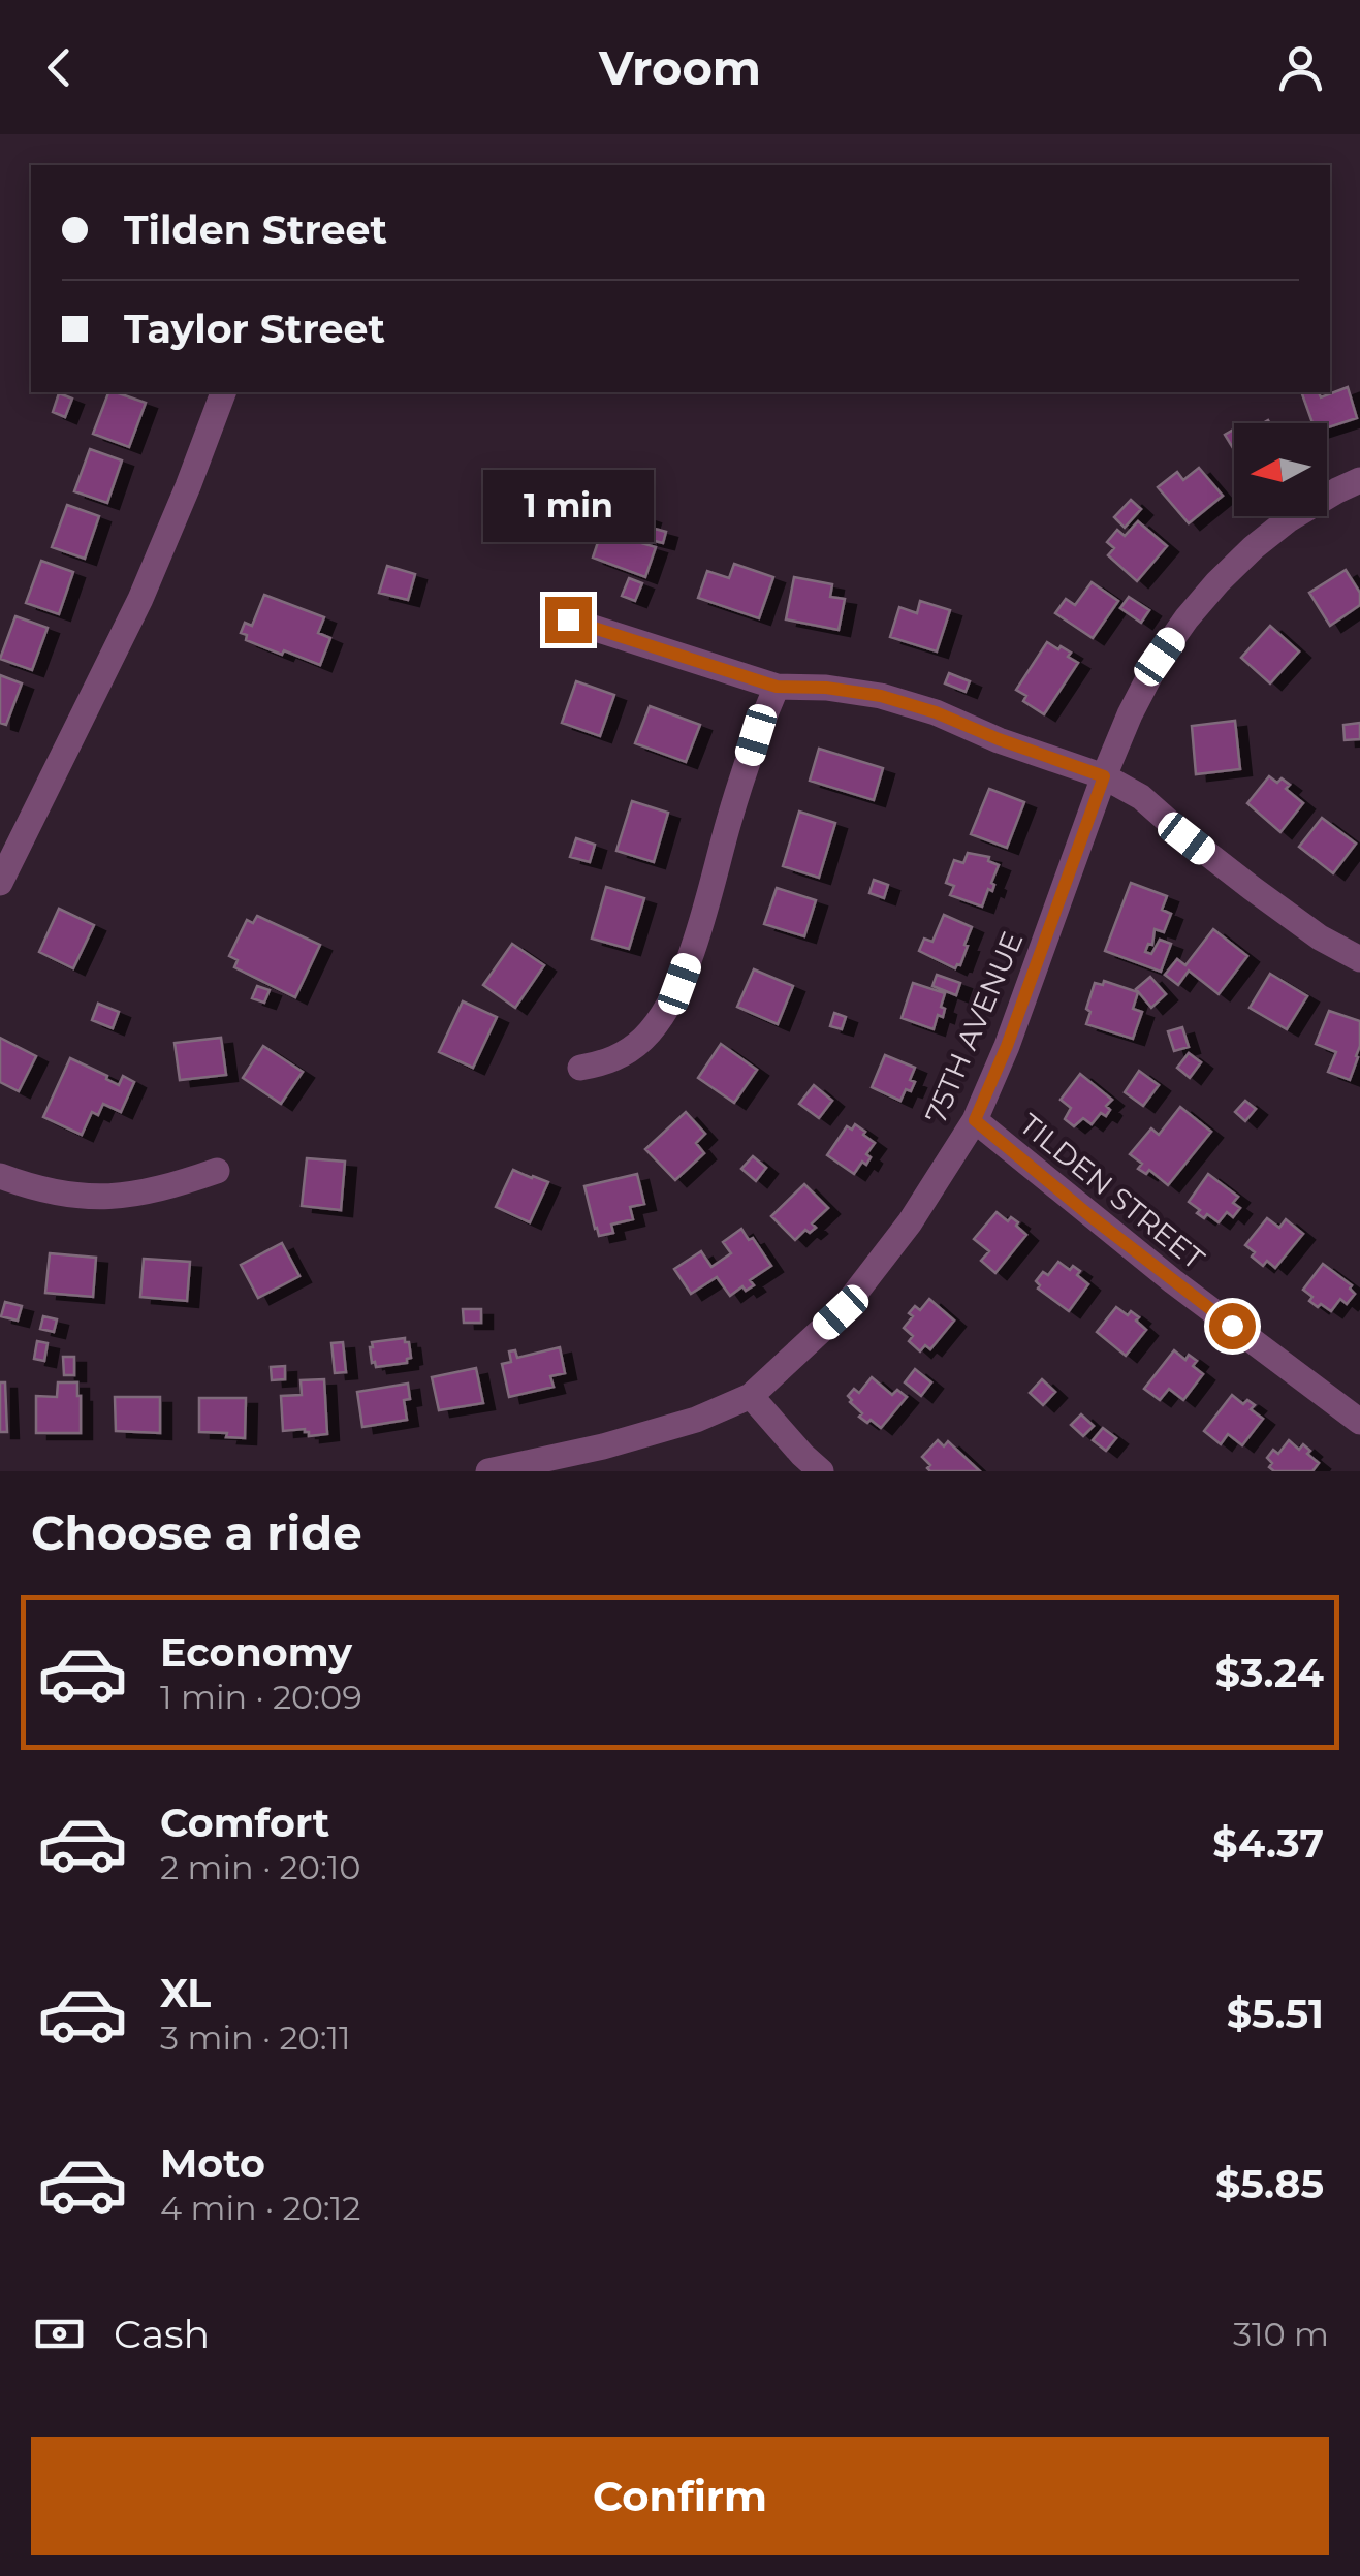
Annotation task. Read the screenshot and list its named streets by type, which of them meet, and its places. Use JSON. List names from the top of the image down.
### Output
{
  "streets": {
    "street": ["75TH AVENUE", "TILDEN STREET"]
  },
  "crossings": [
    ["75TH AVENUE", "TILDEN STREET"]
  ],
  "north": "left",
  "page": {
    "header": "Vroom",
    "banner": ["Tilden Street", "Taylor Street"],
    "bubble": "1 min",
    "heading": "Choose a ride",
    "list": [
      {
        "name": "Economy",
        "note": "1 min · 20:09",
        "value": "$3.24"
      },
      {
        "name": "Comfort",
        "note": "2 min · 20:10",
        "value": "$4.37"
      },
      {
        "name": "XL",
        "note": "3 min · 20:11",
        "value": "$5.51"
      },
      {
        "name": "Moto",
        "note": "4 min · 20:12",
        "value": "$5.85"
      }
    ],
    "pay": ["Cash", "310 m"],
    "buttons": "Confirm"
  }
}
